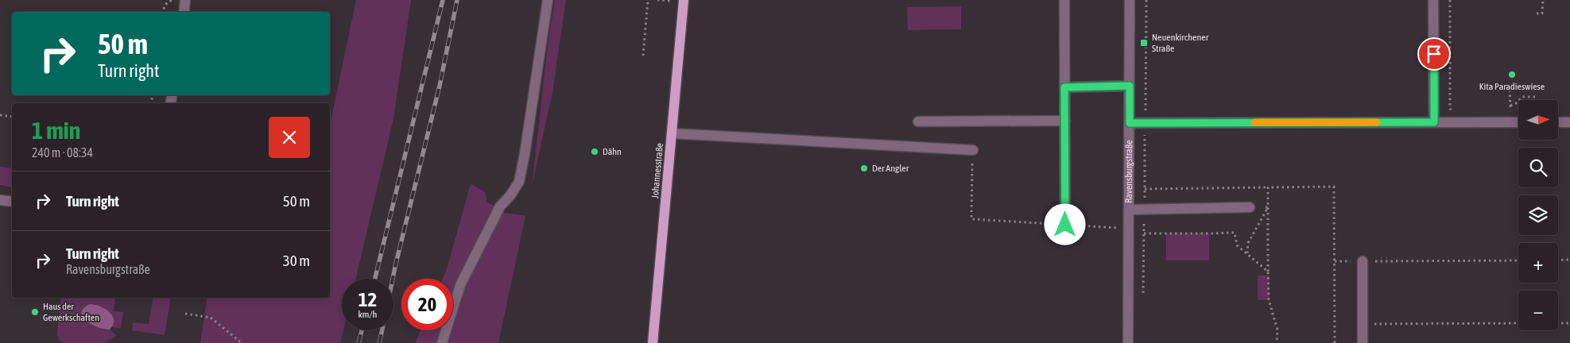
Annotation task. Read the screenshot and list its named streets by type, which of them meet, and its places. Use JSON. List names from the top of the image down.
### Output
{
  "streets": {
    "main road": ["Johannesstraße"],
    "street": ["Ravensburgstraße"]
  },
  "places": {
    "transit": ["Neuenkirchener Straße"],
    "other": [
      "Kita Paradieswiese",
      "Dähn",
      "Der Angler",
      "Haus der Gewerkschaften"
    ]
  },
  "north": "right",
  "page": {
    "turn": ["50 m", "Turn right"],
    "map_buttons": ["+", "−"],
    "heading": ["1 min", "240 m · 08:34"],
    "list": [
      {
        "name": "Turn right",
        "value": "50 m"
      },
      {
        "name": "Turn right",
        "note": "Ravensburgstraße",
        "value": "30 m"
      }
    ],
    "speed": "12 km/h",
    "limit": "20"
  }
}
